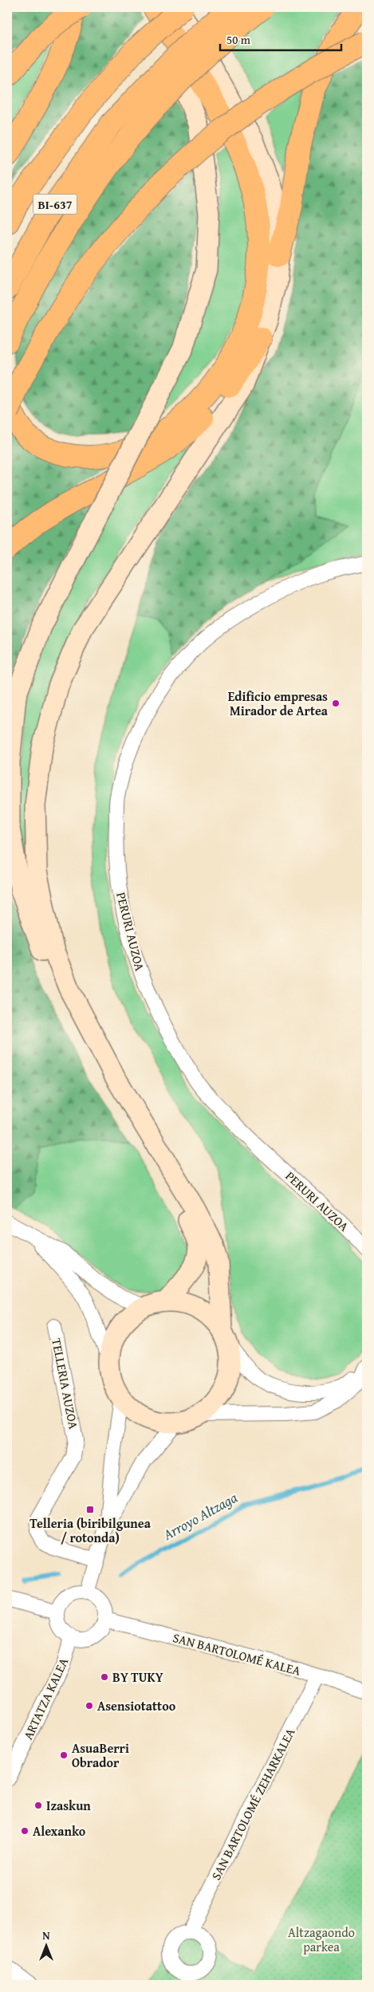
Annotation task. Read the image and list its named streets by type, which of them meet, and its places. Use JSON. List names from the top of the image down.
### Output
{
  "streets": {
    "highway": ["BI-637"],
    "street": [
      "PERURI AUZOA",
      "TELLERIA AUZOA",
      "SAN BARTOLOMÉ KALEA",
      "ARTATZA KALEA",
      "SAN BARTOLOMÉ ZEHARKALEA"
    ]
  },
  "crossings": [
    ["SAN BARTOLOMÉ KALEA", "ARTATZA KALEA"],
    ["SAN BARTOLOMÉ KALEA", "SAN BARTOLOMÉ ZEHARKALEA"]
  ],
  "water": ["Arroyo Altzaga"],
  "parks": ["Altzagaondo parkea"],
  "places": {
    "other": [
      "Edificio empresas Mirador de Artea",
      "BY TUKY",
      "Asensiotattoo",
      "AsuaBerri Obrador",
      "Izaskun",
      "Alexanko"
    ],
    "transit": ["Telleria (biribilgunea / rotonda)"]
  },
  "scale_bar": "50 m",
  "north": "top"
}
